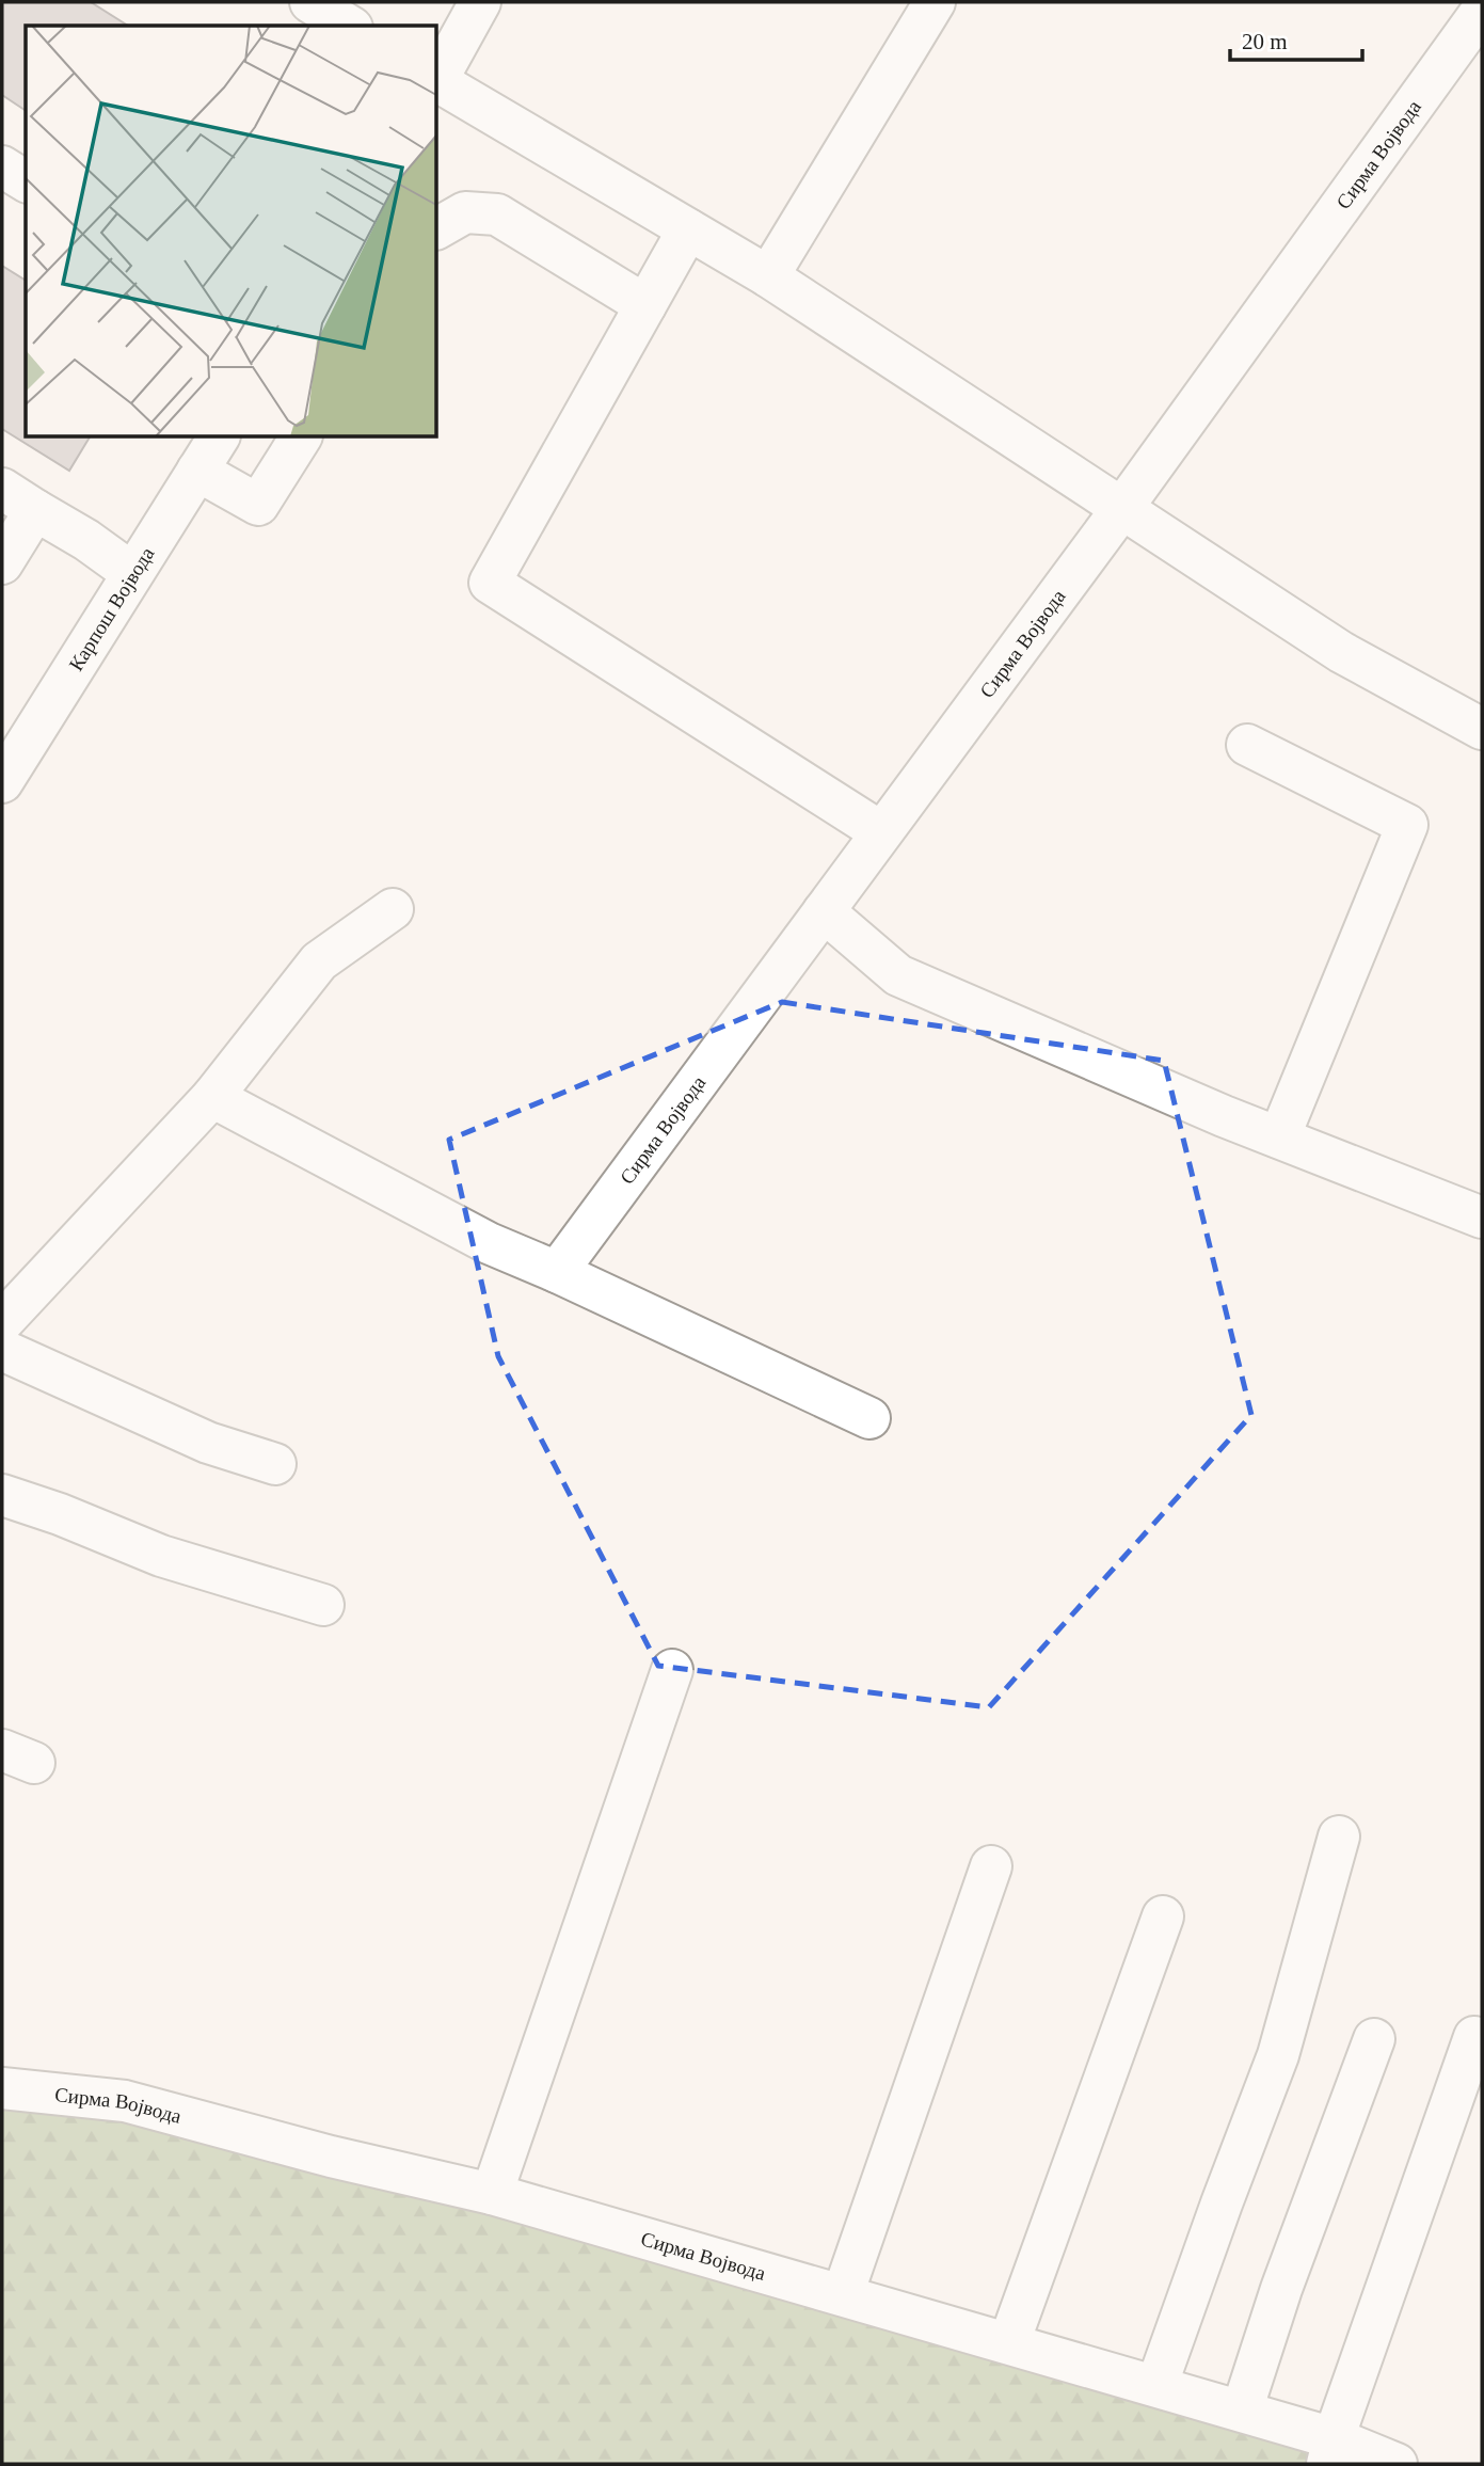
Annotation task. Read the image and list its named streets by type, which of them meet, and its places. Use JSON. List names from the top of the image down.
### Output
{
  "streets": {
    "street": ["Сирма Војвода", "Карпош Војвода"]
  },
  "scale_bar": "20 m"
}
